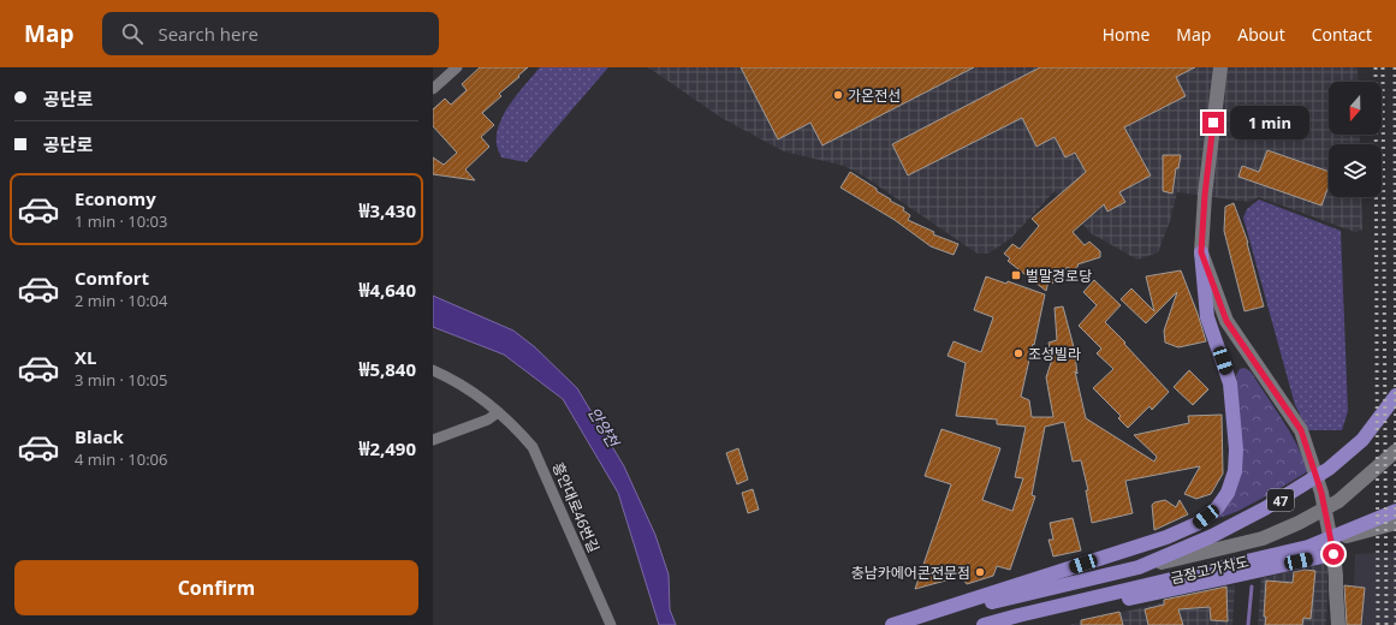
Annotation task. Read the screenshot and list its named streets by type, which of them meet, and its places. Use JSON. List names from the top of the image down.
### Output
{
  "streets": {
    "main road": ["47", "금정고가차도"],
    "street": ["흥안대로46번길"]
  },
  "water": ["안양천"],
  "places": {
    "other": ["가온전선", "조성빌라", "충남카에어콘전문점"],
    "transit": ["벌말경로당"]
  },
  "north": "bottom",
  "page": {
    "header": "Map",
    "search": "Search here",
    "nav": [
      "Home",
      "Map",
      "About",
      "Contact"
    ],
    "banner": ["공단로", "공단로"],
    "bubble": "1 min",
    "list": [
      {
        "name": "Economy",
        "note": "1 min · 10:03",
        "value": "₩3,430"
      },
      {
        "name": "Comfort",
        "note": "2 min · 10:04",
        "value": "₩4,640"
      },
      {
        "name": "XL",
        "note": "3 min · 10:05",
        "value": "₩5,840"
      },
      {
        "name": "Black",
        "note": "4 min · 10:06",
        "value": "₩2,490"
      }
    ],
    "buttons": "Confirm"
  }
}
